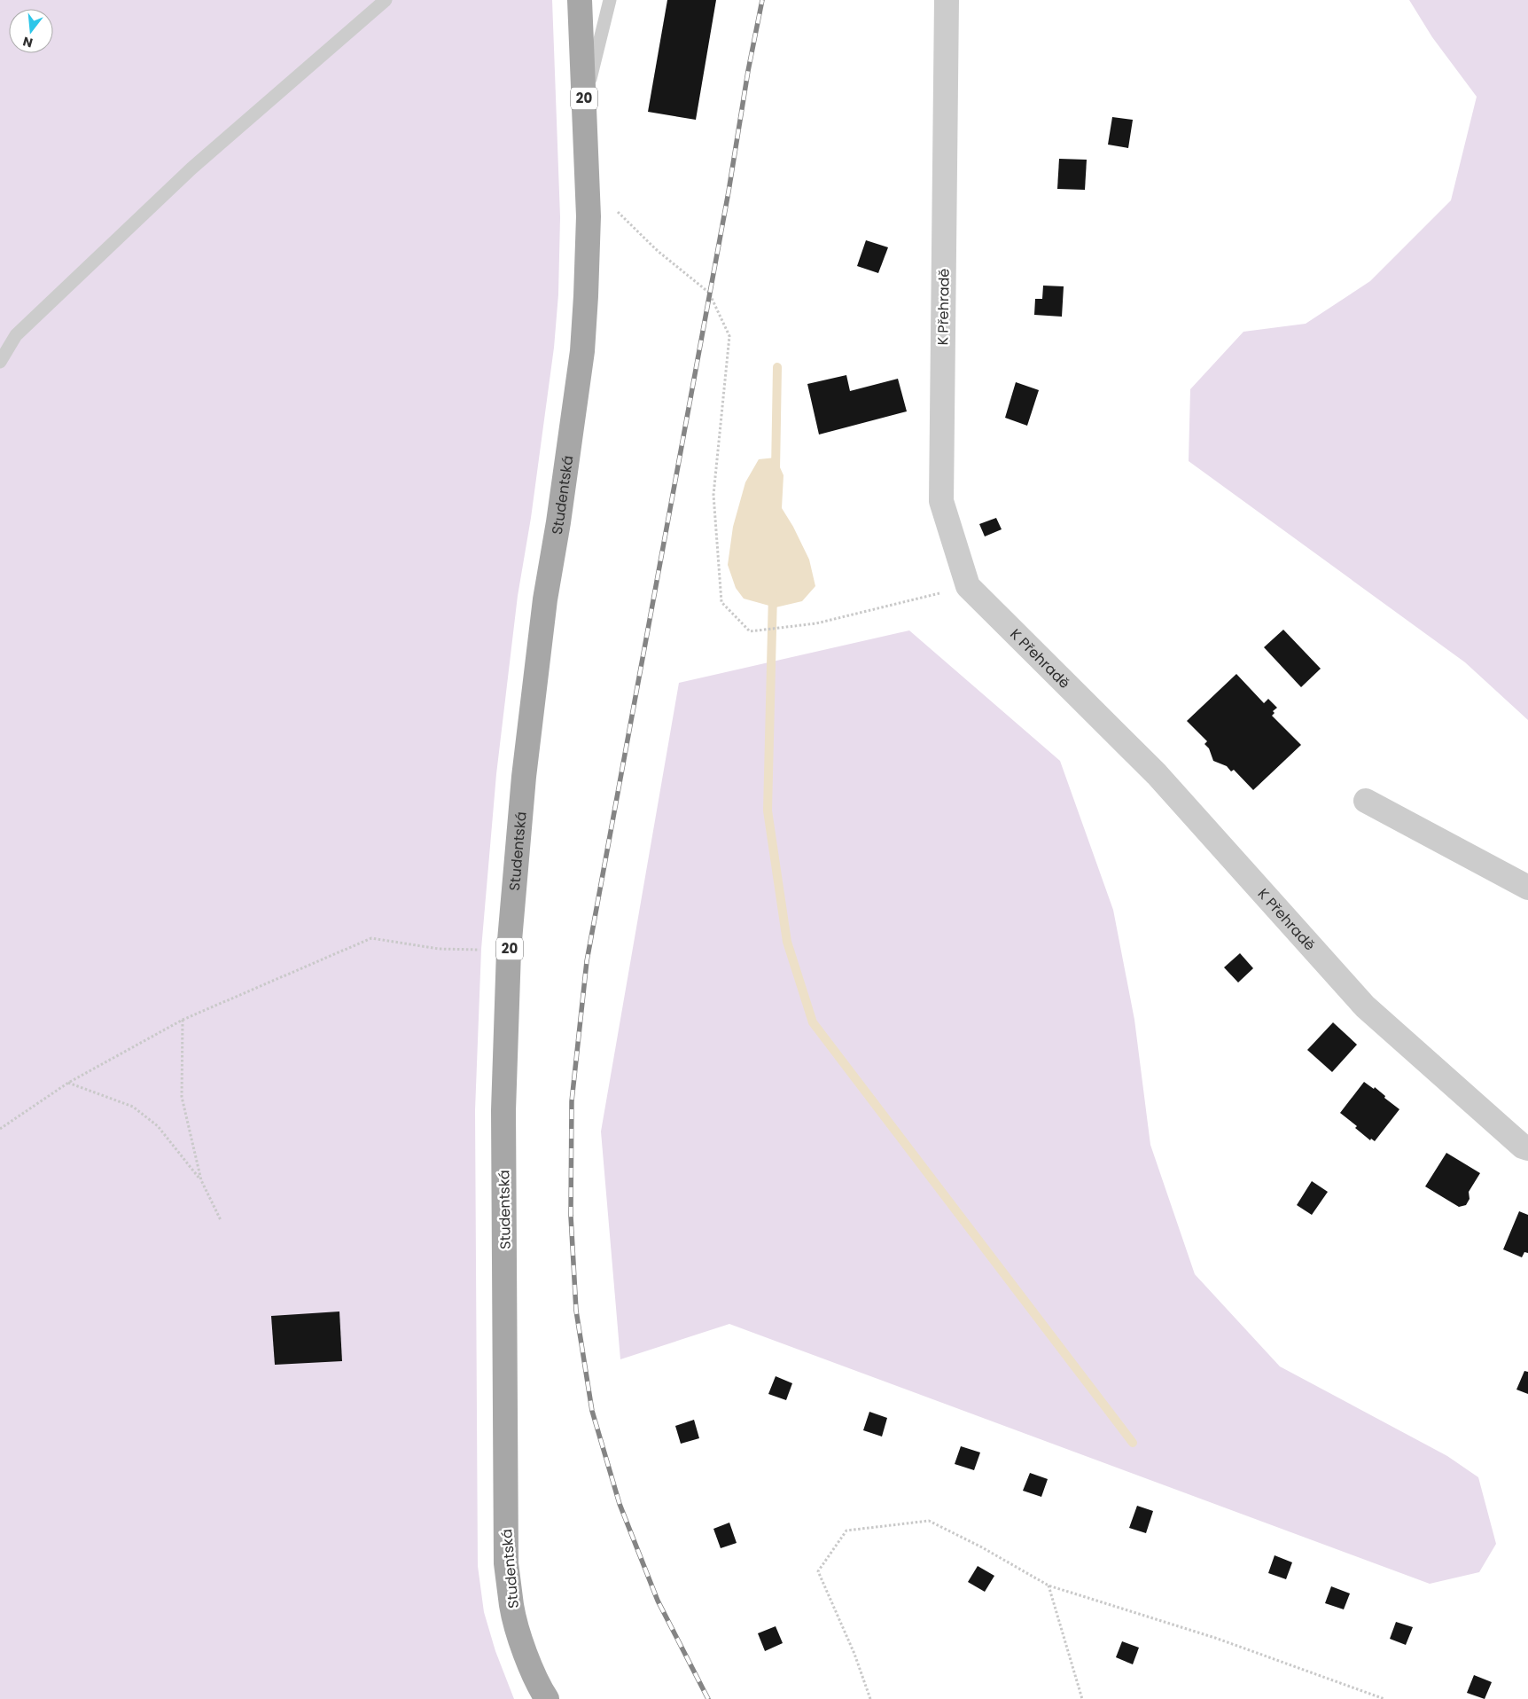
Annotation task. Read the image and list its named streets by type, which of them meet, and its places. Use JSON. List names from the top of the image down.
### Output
{
  "streets": {
    "main road": ["20", "Studentská"],
    "street": ["K Přehradě"]
  },
  "north": "bottom"
}
